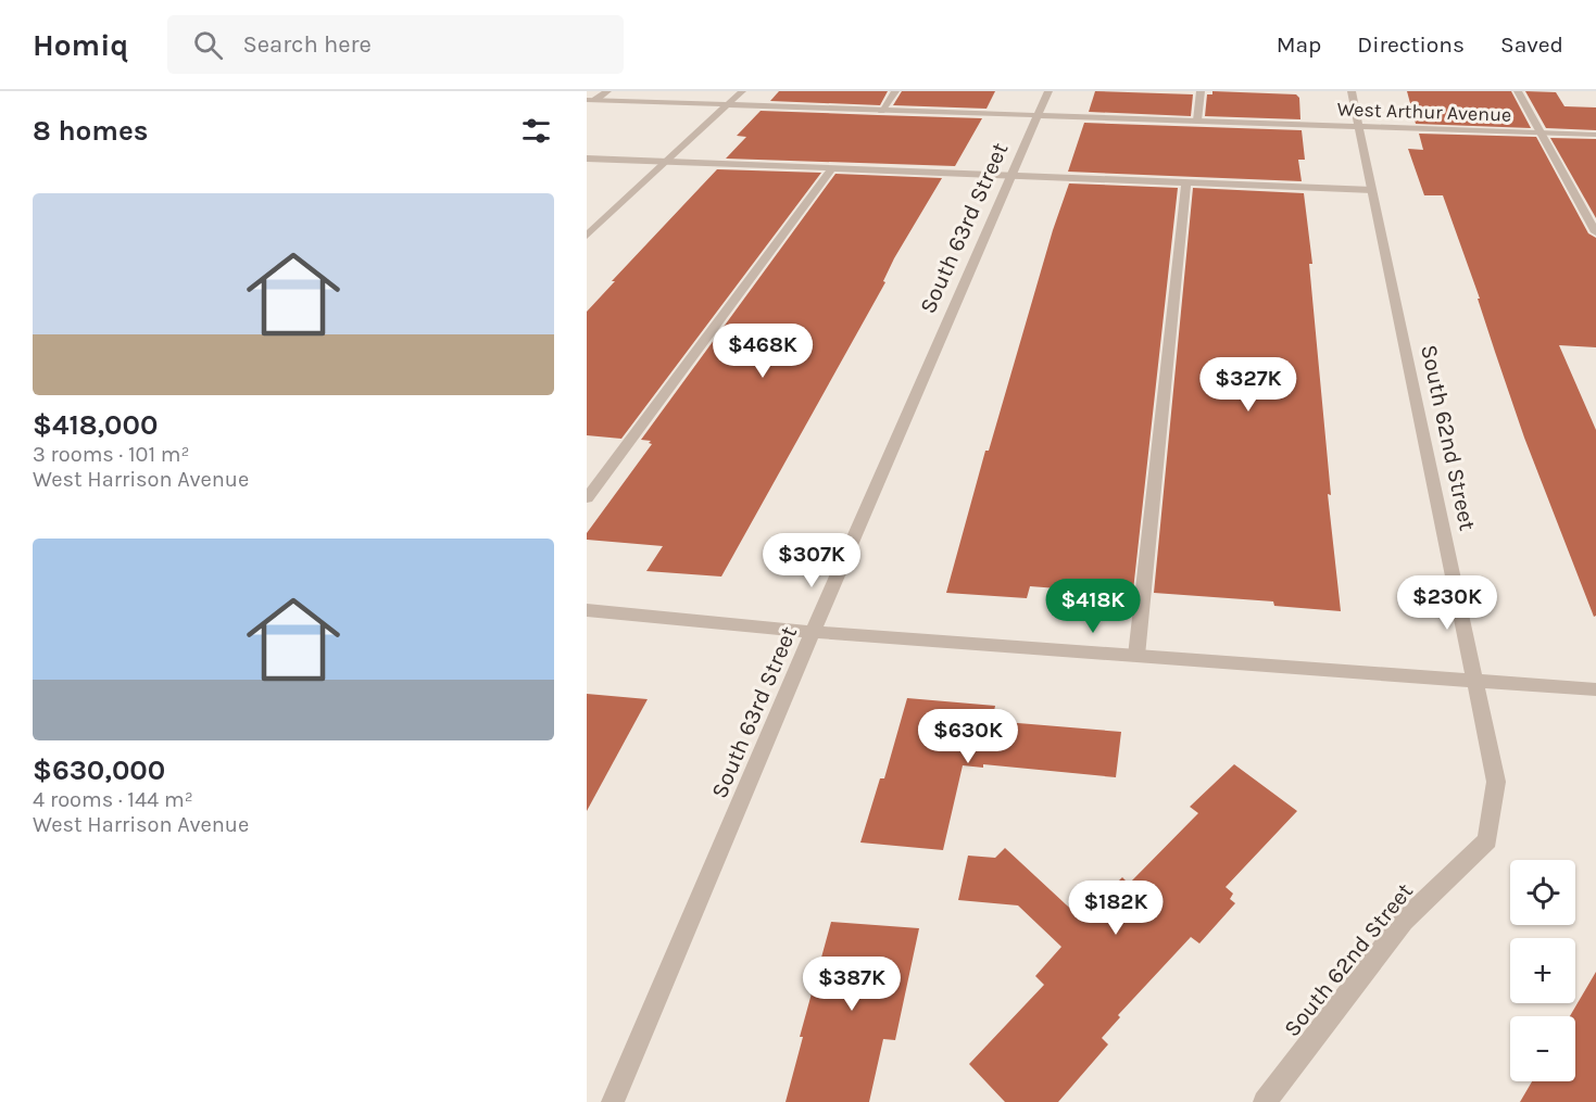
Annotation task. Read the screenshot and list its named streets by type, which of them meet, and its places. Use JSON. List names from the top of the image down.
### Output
{
  "streets": {
    "street": ["West Arthur Avenue", "South 63rd Street", "South 62nd Street"]
  },
  "crossings": [
    ["West Arthur Avenue", "South 63rd Street"],
    ["West Arthur Avenue", "South 62nd Street"]
  ],
  "page": {
    "header": "Homiq",
    "search": "Search here",
    "nav": ["Map", "Directions", "Saved"],
    "heading": "8 homes",
    "list": [
      {
        "name": "$418,000",
        "note": "3 rooms · 101 m² · West Harrison Avenue"
      },
      {
        "name": "$630,000",
        "note": "4 rooms · 144 m² · West Harrison Avenue"
      }
    ],
    "price": [
      "$468K",
      "$327K",
      "$307K",
      "$230K",
      "$418K",
      "$630K",
      "$182K",
      "$387K"
    ],
    "map_buttons": ["+", "−"]
  }
}
